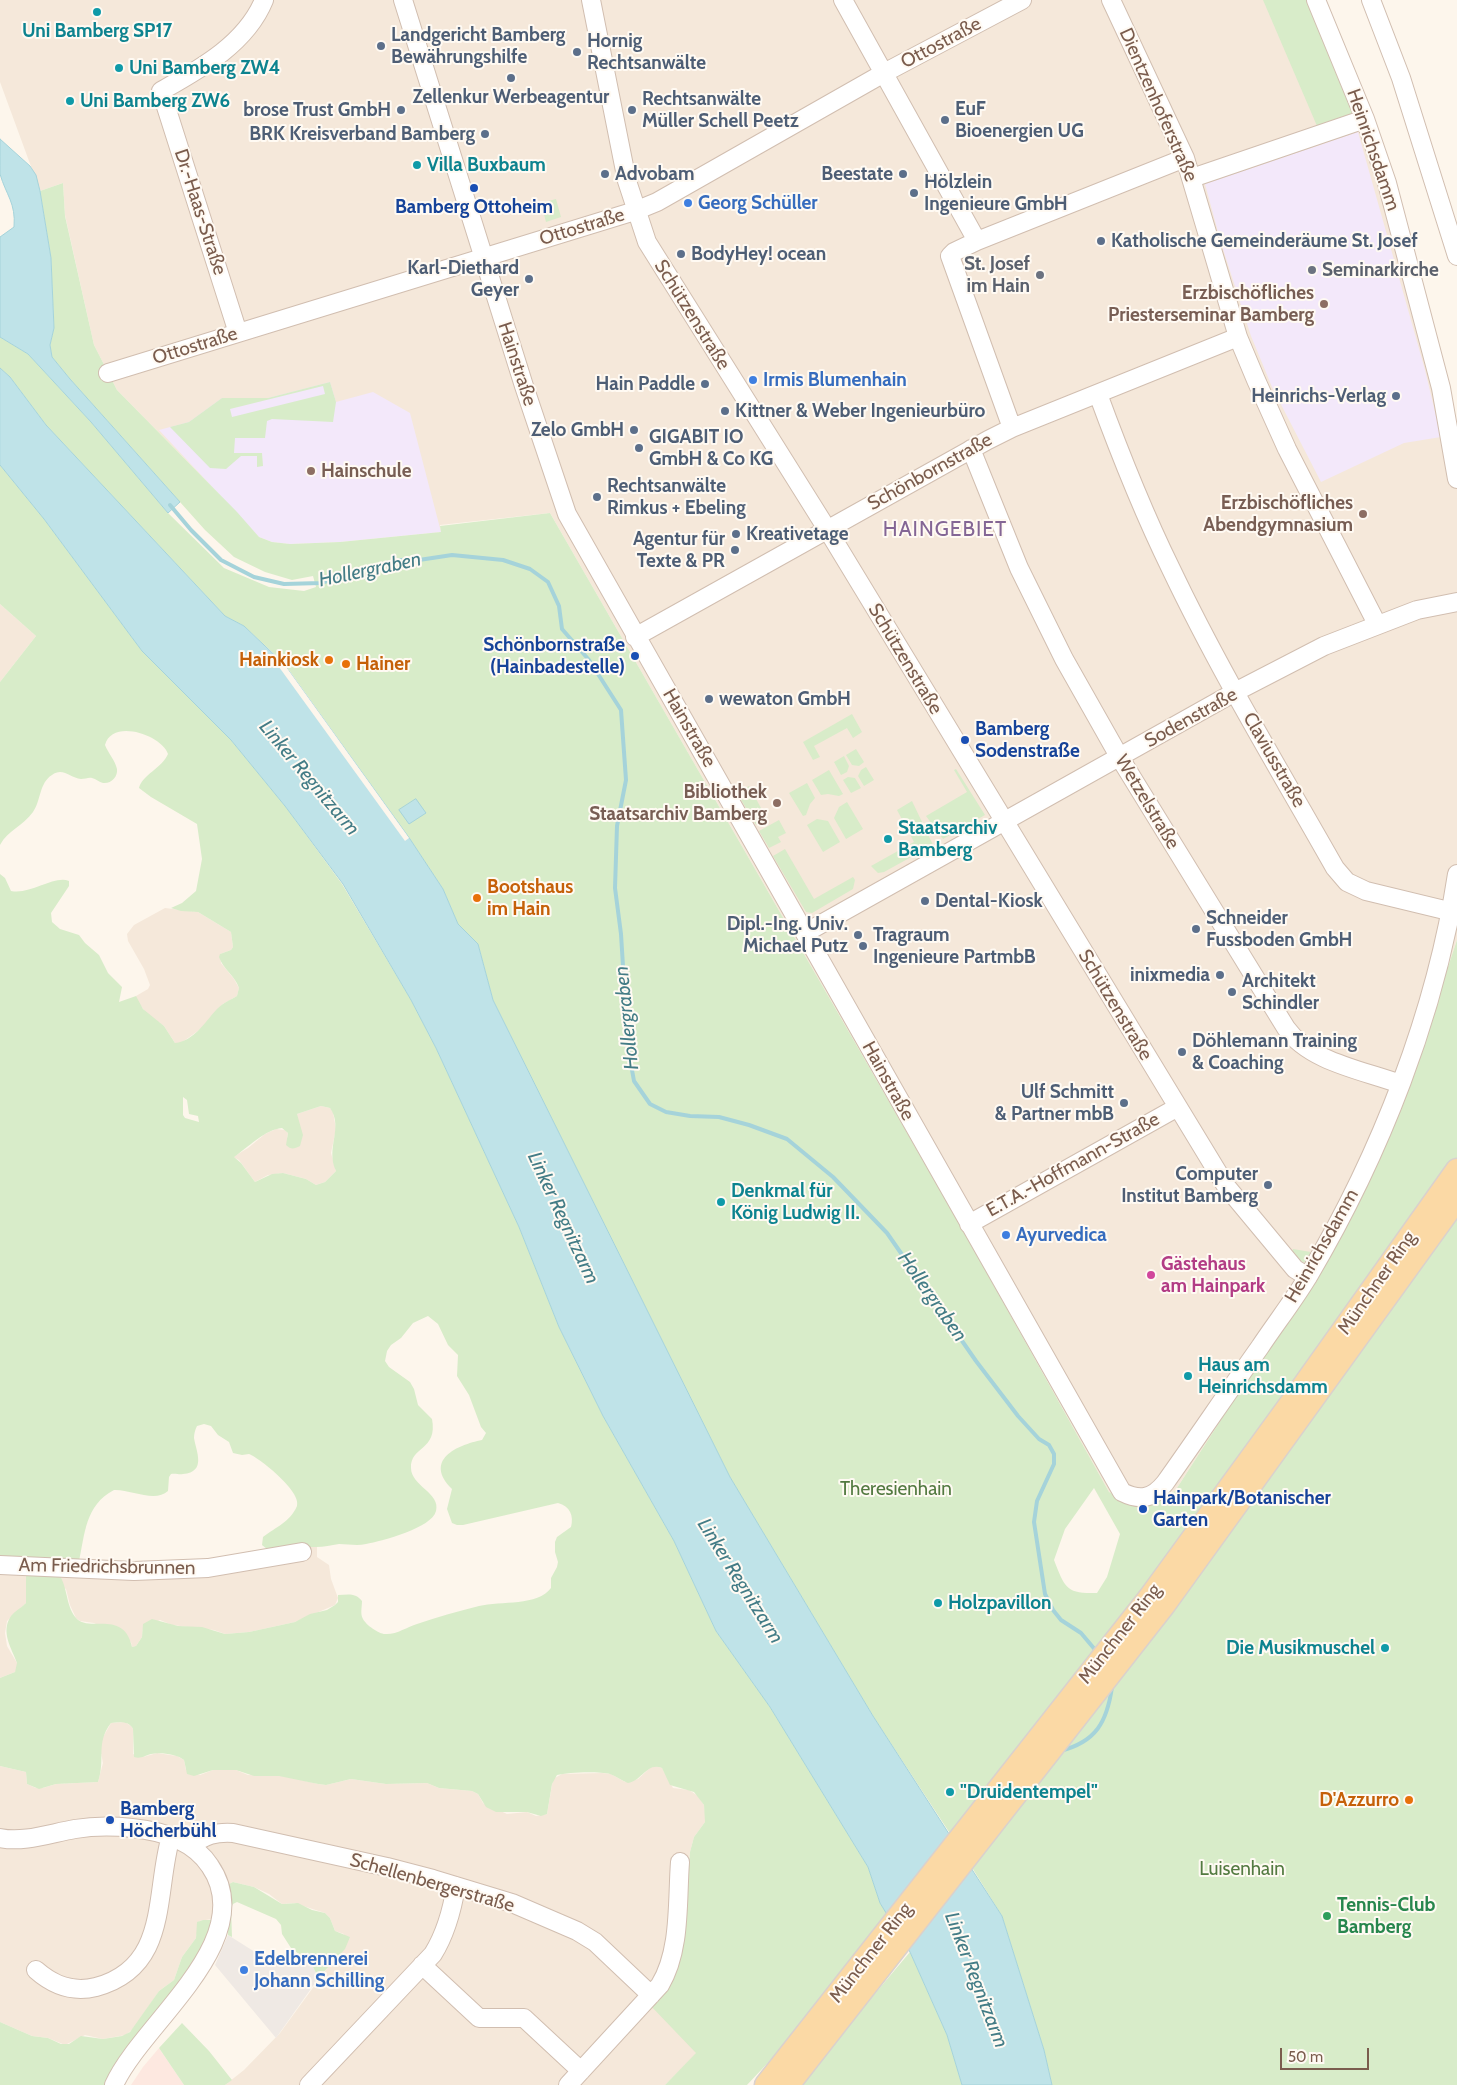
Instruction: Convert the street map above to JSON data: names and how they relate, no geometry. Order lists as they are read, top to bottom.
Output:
{
  "streets": {
    "main road": ["Münchner Ring"],
    "street": [
      "Ottostraße",
      "Dientzenhoferstraße",
      "Heinrichsdamm",
      "Dr.-Haas-Straße",
      "Schützenstraße",
      "Hainstraße",
      "Schönbornstraße",
      "Sodenstraße",
      "Claviusstraße",
      "Wetzelstraße",
      "E.T.A.-Hoffmann-Straße",
      "Am Friedrichsbrunnen",
      "Schellenbergerstraße"
    ]
  },
  "crossings": [
    ["Ottostraße", "Dr.-Haas-Straße"],
    ["Ottostraße", "Schützenstraße"],
    ["Ottostraße", "Hainstraße"],
    ["Dientzenhoferstraße", "Schönbornstraße"],
    ["Dientzenhoferstraße", "Sodenstraße"],
    ["Heinrichsdamm", "Schützenstraße"],
    ["Heinrichsdamm", "Hainstraße"],
    ["Heinrichsdamm", "Claviusstraße"],
    ["Heinrichsdamm", "Wetzelstraße"],
    ["Schützenstraße", "Schönbornstraße"],
    ["Schützenstraße", "Sodenstraße"],
    ["Schützenstraße", "E.T.A.-Hoffmann-Straße"],
    ["Hainstraße", "Schönbornstraße"],
    ["Hainstraße", "Sodenstraße"],
    ["Hainstraße", "E.T.A.-Hoffmann-Straße"],
    ["Schönbornstraße", "Claviusstraße"],
    ["Schönbornstraße", "Wetzelstraße"],
    ["Sodenstraße", "Claviusstraße"],
    ["Sodenstraße", "Wetzelstraße"]
  ],
  "districts": ["HAINGEBIET"],
  "water": ["Hollergraben", "Linker Regnitzarm"],
  "parks": ["Theresienhain", "Luisenhain"],
  "places": [
    "Uni Bamberg SP17",
    "Landgericht Bamberg Bewährungshilfe",
    "Hornig Rechtsanwälte",
    "Uni Bamberg ZW4",
    "Zellenkur Werbeagentur",
    "Uni Bamberg ZW6",
    "brose Trust GmbH",
    "Rechtsanwälte Müller Schell Peetz",
    "EuF Bioenergien UG",
    "BRK Kreisverband Bamberg",
    "Villa Buxbaum",
    "Advobam",
    "Beestate",
    "Bamberg Ottoheim",
    "Hölzlein Ingenieure GmbH",
    "Georg Schüller",
    "Katholische Gemeinderäume St. Josef",
    "BodyHey! ocean",
    "Seminarkirche",
    "St. Josef im Hain",
    "Karl-Diethard Geyer",
    "Erzbischöfliches Priesterseminar Bamberg",
    "Irmis Blumenhain",
    "Hain Paddle",
    "Heinrichs-Verlag",
    "Kittner & Weber Ingenieurbüro",
    "Zelo GmbH",
    "GIGABIT IO GmbH & Co KG",
    "Hainschule",
    "Rechtsanwälte Rimkus + Ebeling",
    "Erzbischöfliches Abendgymnasium",
    "Kreativetage",
    "Agentur für Texte & PR",
    "Schönbornstraße (Hainbadestelle)",
    "Hainkiosk",
    "Hainer",
    "wewaton GmbH",
    "Bamberg Sodenstraße",
    "Bibliothek Staatsarchiv Bamberg",
    "Staatsarchiv Bamberg",
    "Bootshaus im Hain",
    "Dental-Kiosk",
    "Schneider Fussboden GmbH",
    "Dipl.-Ing. Univ. Michael Putz",
    "Tragraum Ingenieure PartmbB",
    "inixmedia",
    "Architekt Schindler",
    "Döhlemann Training & Coaching",
    "Ulf Schmitt & Partner mbB",
    "Computer Institut Bamberg",
    "Denkmal für König Ludwig II.",
    "Ayurvedica",
    "Gästehaus am Hainpark",
    "Haus am Heinrichsdamm",
    "Hainpark/Botanischer Garten",
    "Holzpavillon",
    "Die Musikmuschel",
    "\"Druidentempel\"",
    "D'Azzurro",
    "Bamberg Höcherbühl",
    "Tennis-Club Bamberg",
    "Edelbrennerei Johann Schilling"
  ],
  "scale_bar": "50 m"
}
